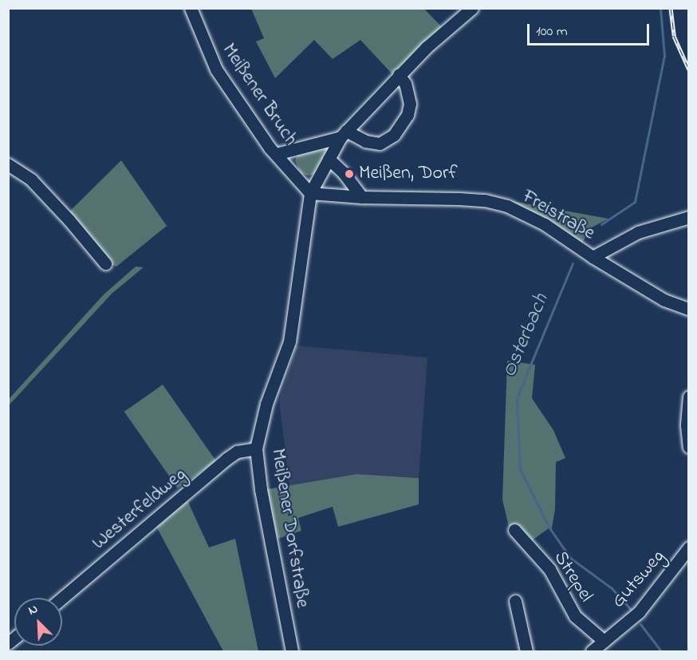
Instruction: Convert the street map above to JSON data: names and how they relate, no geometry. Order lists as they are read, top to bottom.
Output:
{
  "streets": {
    "street": [
      "Meißener Bruch",
      "Freistraße",
      "Westerfeldweg",
      "Meißener Dorfstraße",
      "Strepel",
      "Gutsweg"
    ]
  },
  "crossings": [
    ["Meißener Bruch", "Freistraße"],
    ["Meißener Bruch", "Meißener Dorfstraße"],
    ["Freistraße", "Meißener Dorfstraße"],
    ["Westerfeldweg", "Meißener Dorfstraße"],
    ["Strepel", "Gutsweg"]
  ],
  "water": ["Osterbach"],
  "places": ["Meißen, Dorf"],
  "scale_bar": "100 m",
  "north": "top left"
}
